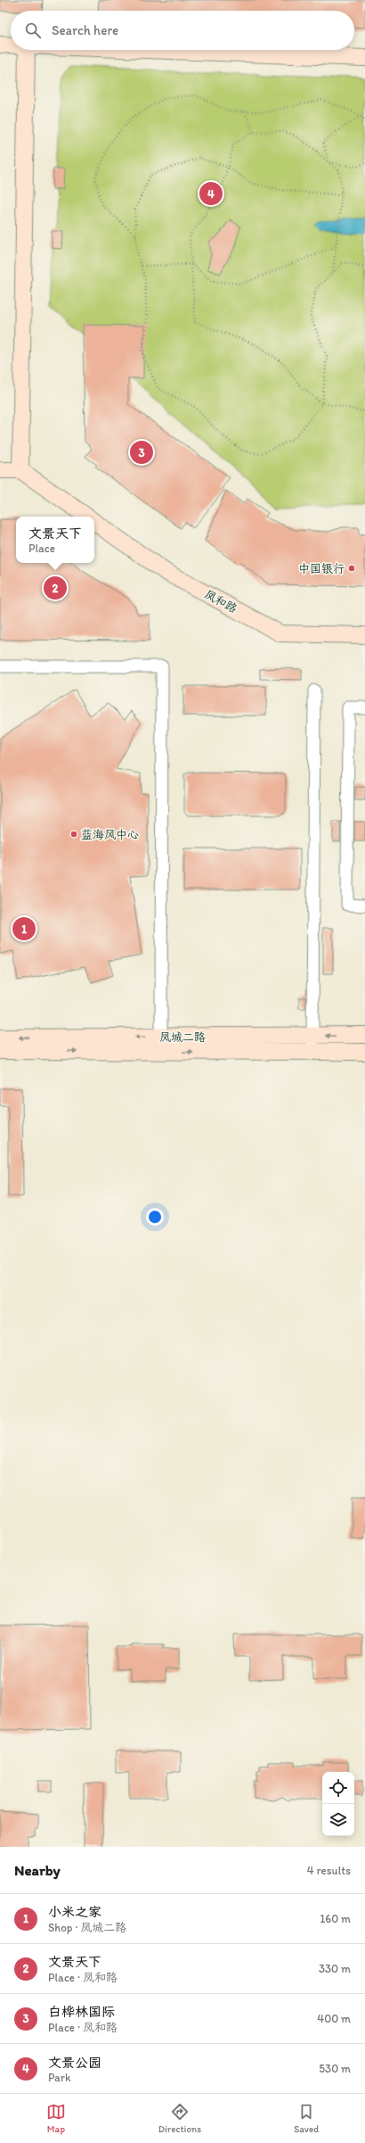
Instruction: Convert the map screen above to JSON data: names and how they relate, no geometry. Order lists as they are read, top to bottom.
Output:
{
  "streets": {
    "street": ["凤和路", "凤城二路"]
  },
  "places": ["中国银行", "蓝海风中心"],
  "page": {
    "search": "Search here",
    "pins": [
      "4",
      "3",
      "2",
      "1"
    ],
    "popup": ["文景天下", "Place"],
    "heading": ["Nearby", "4 results"],
    "list": [
      {
        "mark": "1",
        "name": "小米之家",
        "note": "Shop · 凤城二路",
        "value": "160 m"
      },
      {
        "mark": "2",
        "name": "文景天下",
        "note": "Place · 凤和路",
        "value": "330 m"
      },
      {
        "mark": "3",
        "name": "白桦林国际",
        "note": "Place · 凤和路",
        "value": "400 m"
      },
      {
        "mark": "4",
        "name": "文景公园",
        "note": "Park",
        "value": "530 m"
      }
    ],
    "nav": ["Map", "Directions", "Saved"]
  }
}
